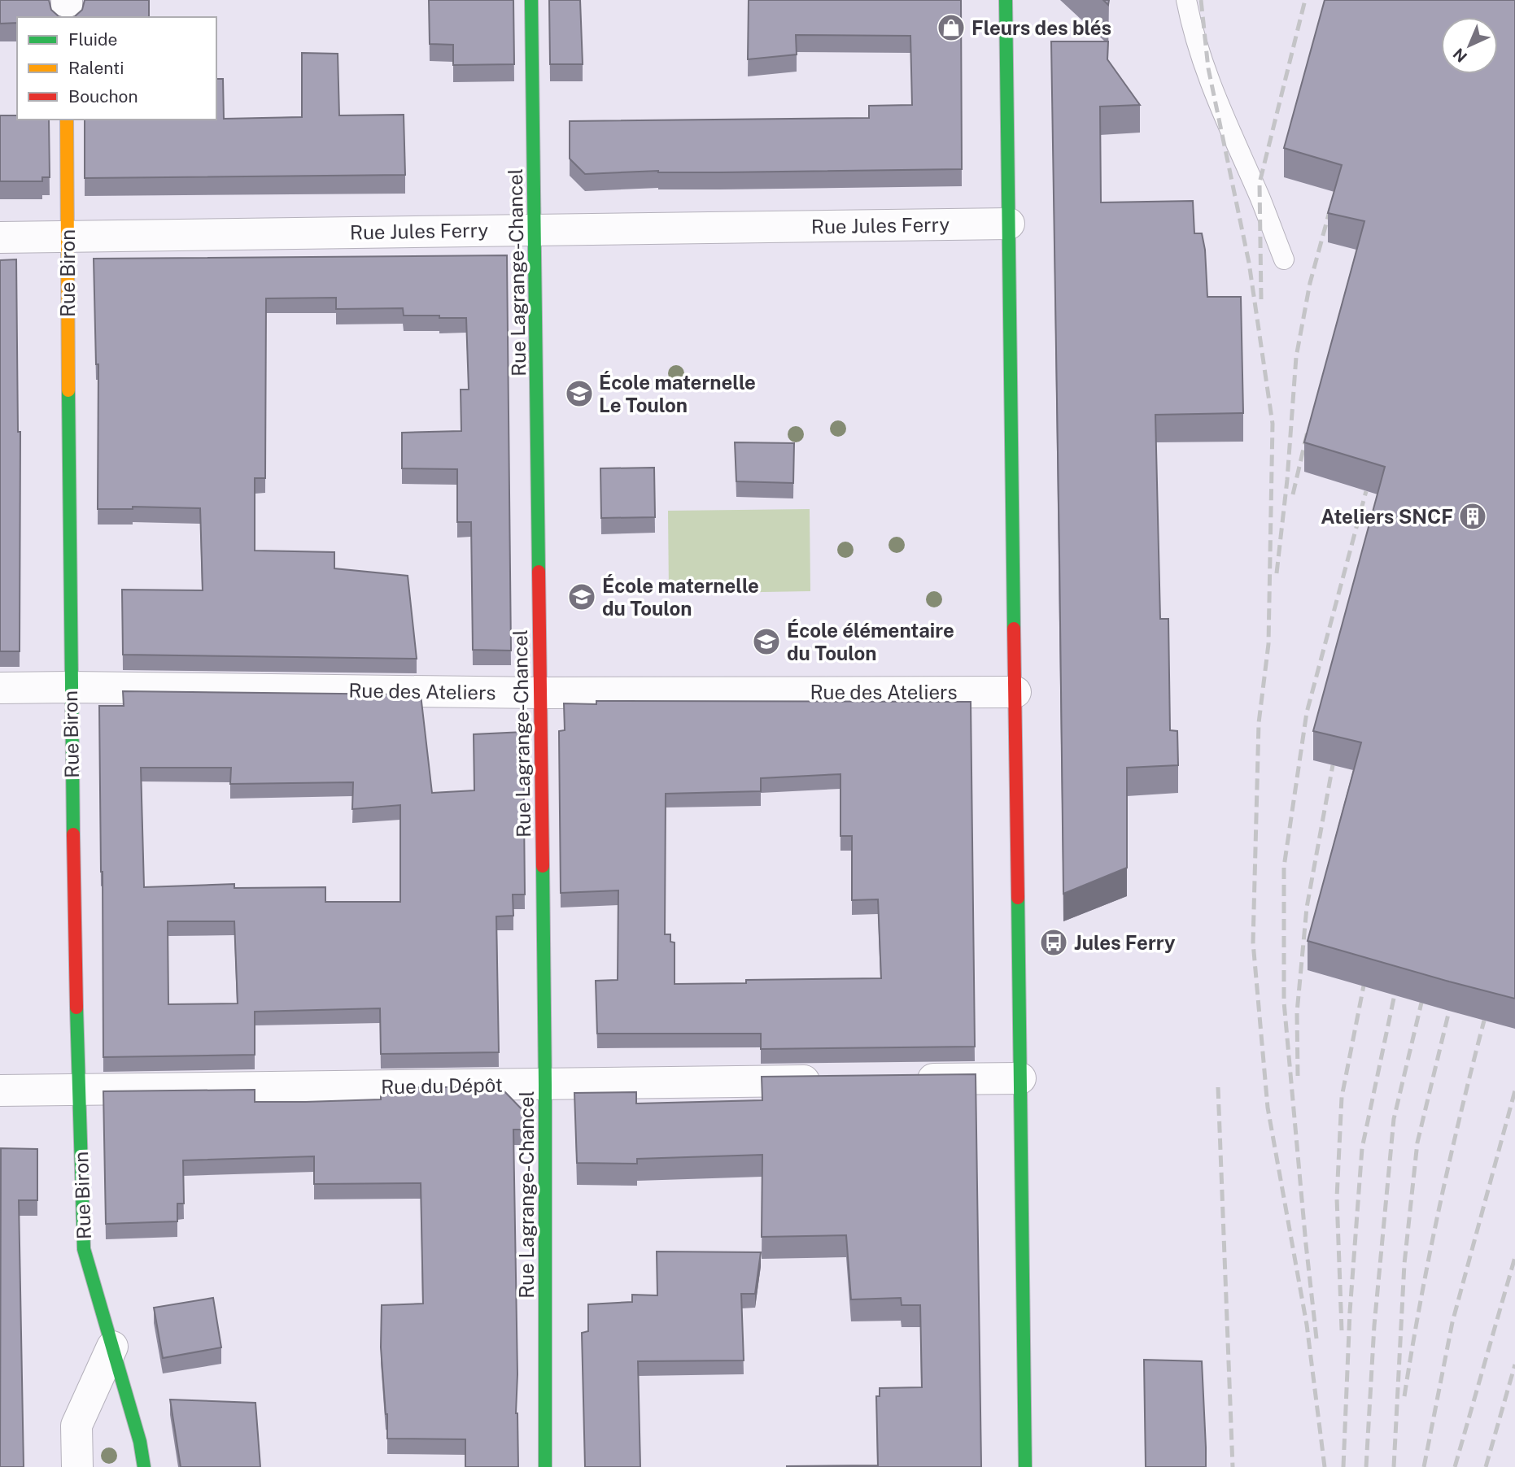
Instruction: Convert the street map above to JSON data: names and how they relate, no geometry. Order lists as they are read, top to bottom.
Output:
{
  "streets": {
    "street": [
      "Rue Jules Ferry",
      "Rue Lagrange-Chancel",
      "Rue Biron",
      "Rue des Ateliers",
      "Rue du Dépôt"
    ]
  },
  "crossings": [
    ["Rue Jules Ferry", "Rue Lagrange-Chancel"],
    ["Rue Jules Ferry", "Rue Biron"],
    ["Rue Lagrange-Chancel", "Rue des Ateliers"],
    ["Rue Lagrange-Chancel", "Rue du Dépôt"],
    ["Rue Biron", "Rue des Ateliers"],
    ["Rue Biron", "Rue du Dépôt"]
  ],
  "places": {
    "shop": ["Fleurs des blés"],
    "school or university": ["École maternelle Le Toulon", "École maternelle du Toulon", "École élémentaire du Toulon"],
    "building": ["Ateliers SNCF"],
    "bus stop": ["Jules Ferry"]
  },
  "legend": ["Fluide", "Ralenti", "Bouchon"],
  "north": "bottom left"
}
